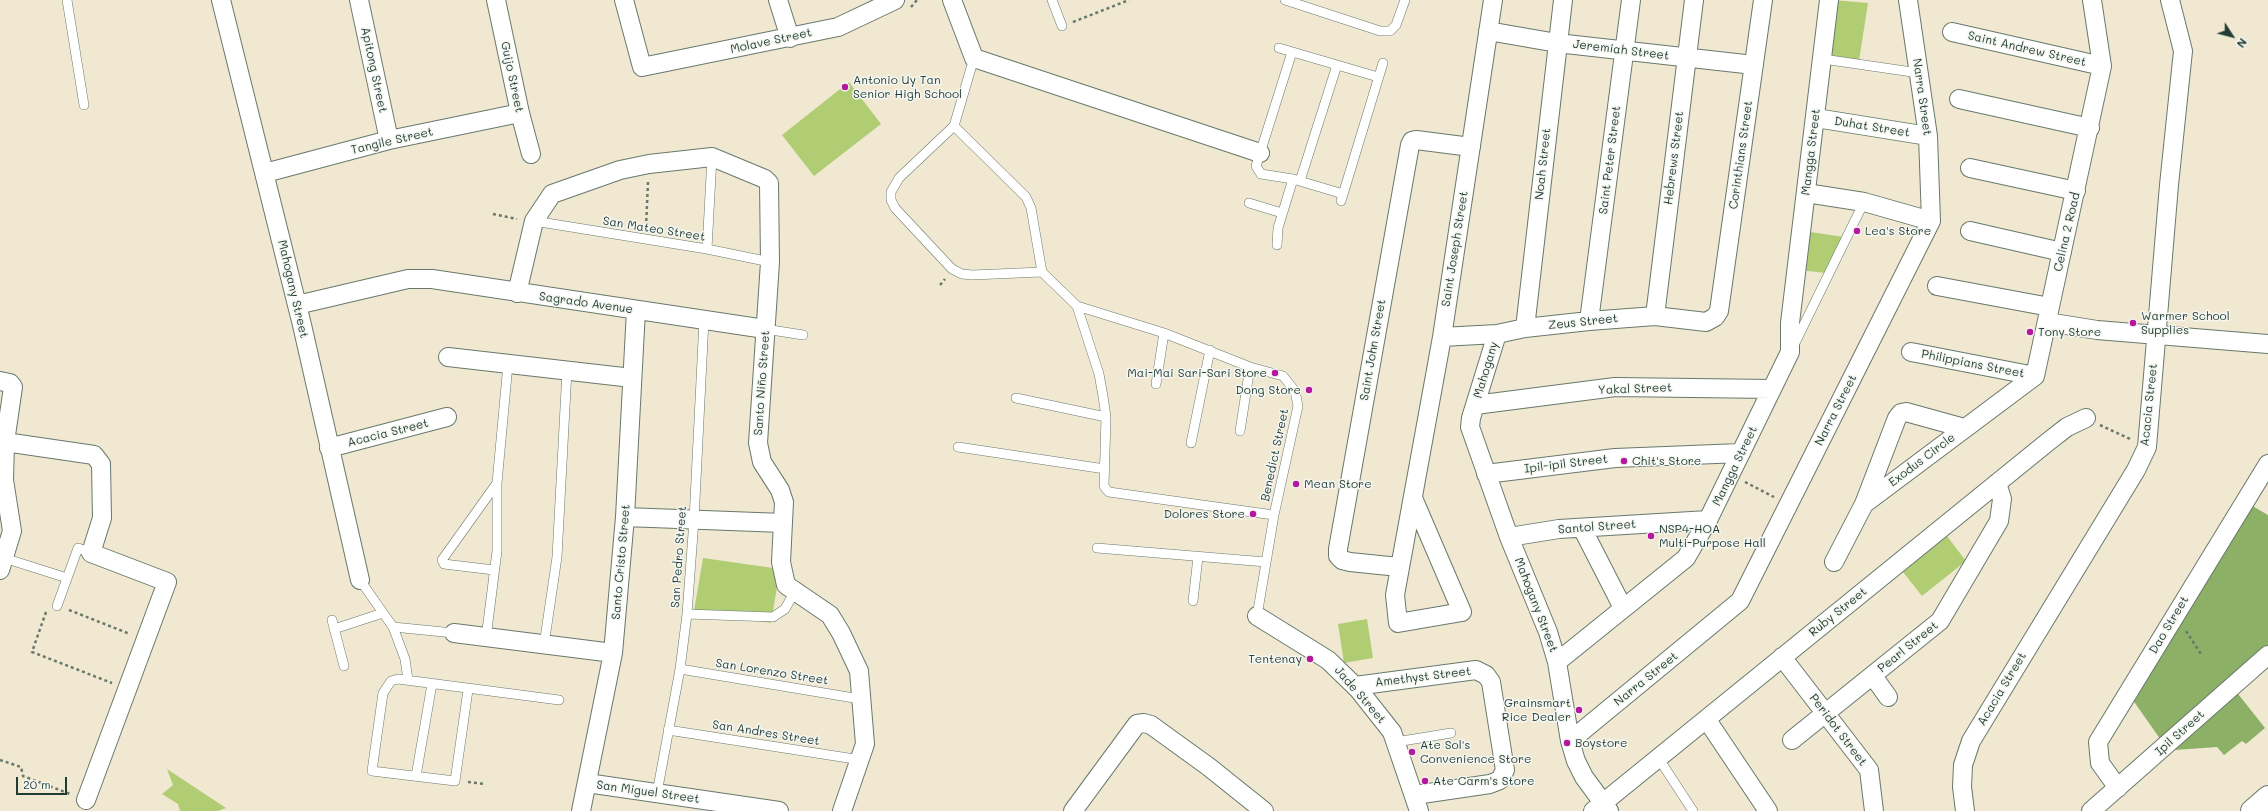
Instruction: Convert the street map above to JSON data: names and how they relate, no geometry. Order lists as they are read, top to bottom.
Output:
{
  "streets": {
    "street": [
      "Molave Street",
      "Saint Andrew Street",
      "Jeremiah Street",
      "Apitong Street",
      "Guijo Street",
      "Narra Street",
      "Duhat Street",
      "Tangile Street",
      "Mangga Street",
      "Corinthians Street",
      "Hebrews Street",
      "Saint Peter Street",
      "Noah Street",
      "Celina 2 Road",
      "Saint Joseph Street",
      "Mahogany Street",
      "Sagrado Avenue",
      "Zeus Street",
      "Saint John Street",
      "Philippians Street",
      "Mahogany",
      "Santo Niño Street",
      "Yakal Street",
      "Acacia Street",
      "Exodus Circle",
      "Ipil-ipil Street",
      "Santol Street",
      "Santo Cristo Street",
      "Ruby Street",
      "Dao Street",
      "Pearl Street",
      "Amethyst Street",
      "Jade Street",
      "Peridot Street",
      "Ipil Street",
      "San Miguel Street"
    ],
    "lane": [
      "San Mateo Street",
      "Benedict Street",
      "San Pedro Street",
      "San Lorenzo Street",
      "San Andres Street"
    ]
  },
  "crossings": [
    ["Saint Andrew Street", "Celina 2 Road"],
    ["Jeremiah Street", "Corinthians Street"],
    ["Jeremiah Street", "Hebrews Street"],
    ["Jeremiah Street", "Saint Peter Street"],
    ["Jeremiah Street", "Noah Street"],
    ["Jeremiah Street", "Saint Joseph Street"],
    ["Apitong Street", "Tangile Street"],
    ["Guijo Street", "Tangile Street"],
    ["Narra Street", "Duhat Street"],
    ["Narra Street", "Mahogany Street"],
    ["Duhat Street", "Mangga Street"],
    ["Tangile Street", "Mahogany Street"],
    ["Mangga Street", "Mahogany Street"],
    ["Mangga Street", "Yakal Street"],
    ["Mangga Street", "Ipil-ipil Street"],
    ["Mangga Street", "Santol Street"],
    ["Corinthians Street", "Zeus Street"],
    ["Hebrews Street", "Zeus Street"],
    ["Saint Peter Street", "Zeus Street"],
    ["Noah Street", "Zeus Street"],
    ["San Mateo Street", "Santo Niño Street"],
    ["Celina 2 Road", "Philippians Street"],
    ["Saint Joseph Street", "Zeus Street"],
    ["Saint Joseph Street", "Saint John Street"],
    ["Mahogany Street", "Sagrado Avenue"],
    ["Mahogany Street", "Mahogany"],
    ["Mahogany Street", "Yakal Street"],
    ["Mahogany Street", "Acacia Street"],
    ["Mahogany Street", "Ipil-ipil Street"],
    ["Mahogany Street", "Santol Street"],
    ["Mahogany Street", "Ruby Street"],
    ["Sagrado Avenue", "Santo Niño Street"],
    ["Sagrado Avenue", "San Pedro Street"],
    ["Sagrado Avenue", "Santo Cristo Street"],
    ["Zeus Street", "Mahogany"],
    ["Mahogany", "Yakal Street"],
    ["Santo Niño Street", "San Lorenzo Street"],
    ["Santo Niño Street", "San Andres Street"],
    ["Benedict Street", "Jade Street"],
    ["San Pedro Street", "San Lorenzo Street"],
    ["San Pedro Street", "San Andres Street"],
    ["San Pedro Street", "San Miguel Street"],
    ["Santo Cristo Street", "San Miguel Street"],
    ["Ruby Street", "Pearl Street"],
    ["Ruby Street", "Peridot Street"],
    ["Dao Street", "Ipil Street"],
    ["Pearl Street", "Peridot Street"],
    ["Amethyst Street", "Jade Street"]
  ],
  "places": [
    "Antonio Uy Tan Senior High School",
    "Lea's Store",
    "Warmer School Supplies",
    "Tony Store",
    "Mai-Mai Sari-Sari Store",
    "Dong Store",
    "Chit's Store",
    "Mean Store",
    "Dolores Store",
    "NSP4-HOA Multi-Purpose Hall",
    "Tentenay",
    "Grainsmart Rice Dealer",
    "Boystore",
    "Ate Sol's Convenience Store",
    "Ate Carm's Store"
  ],
  "scale_bar": "20 m",
  "north": "bottom right"
}
